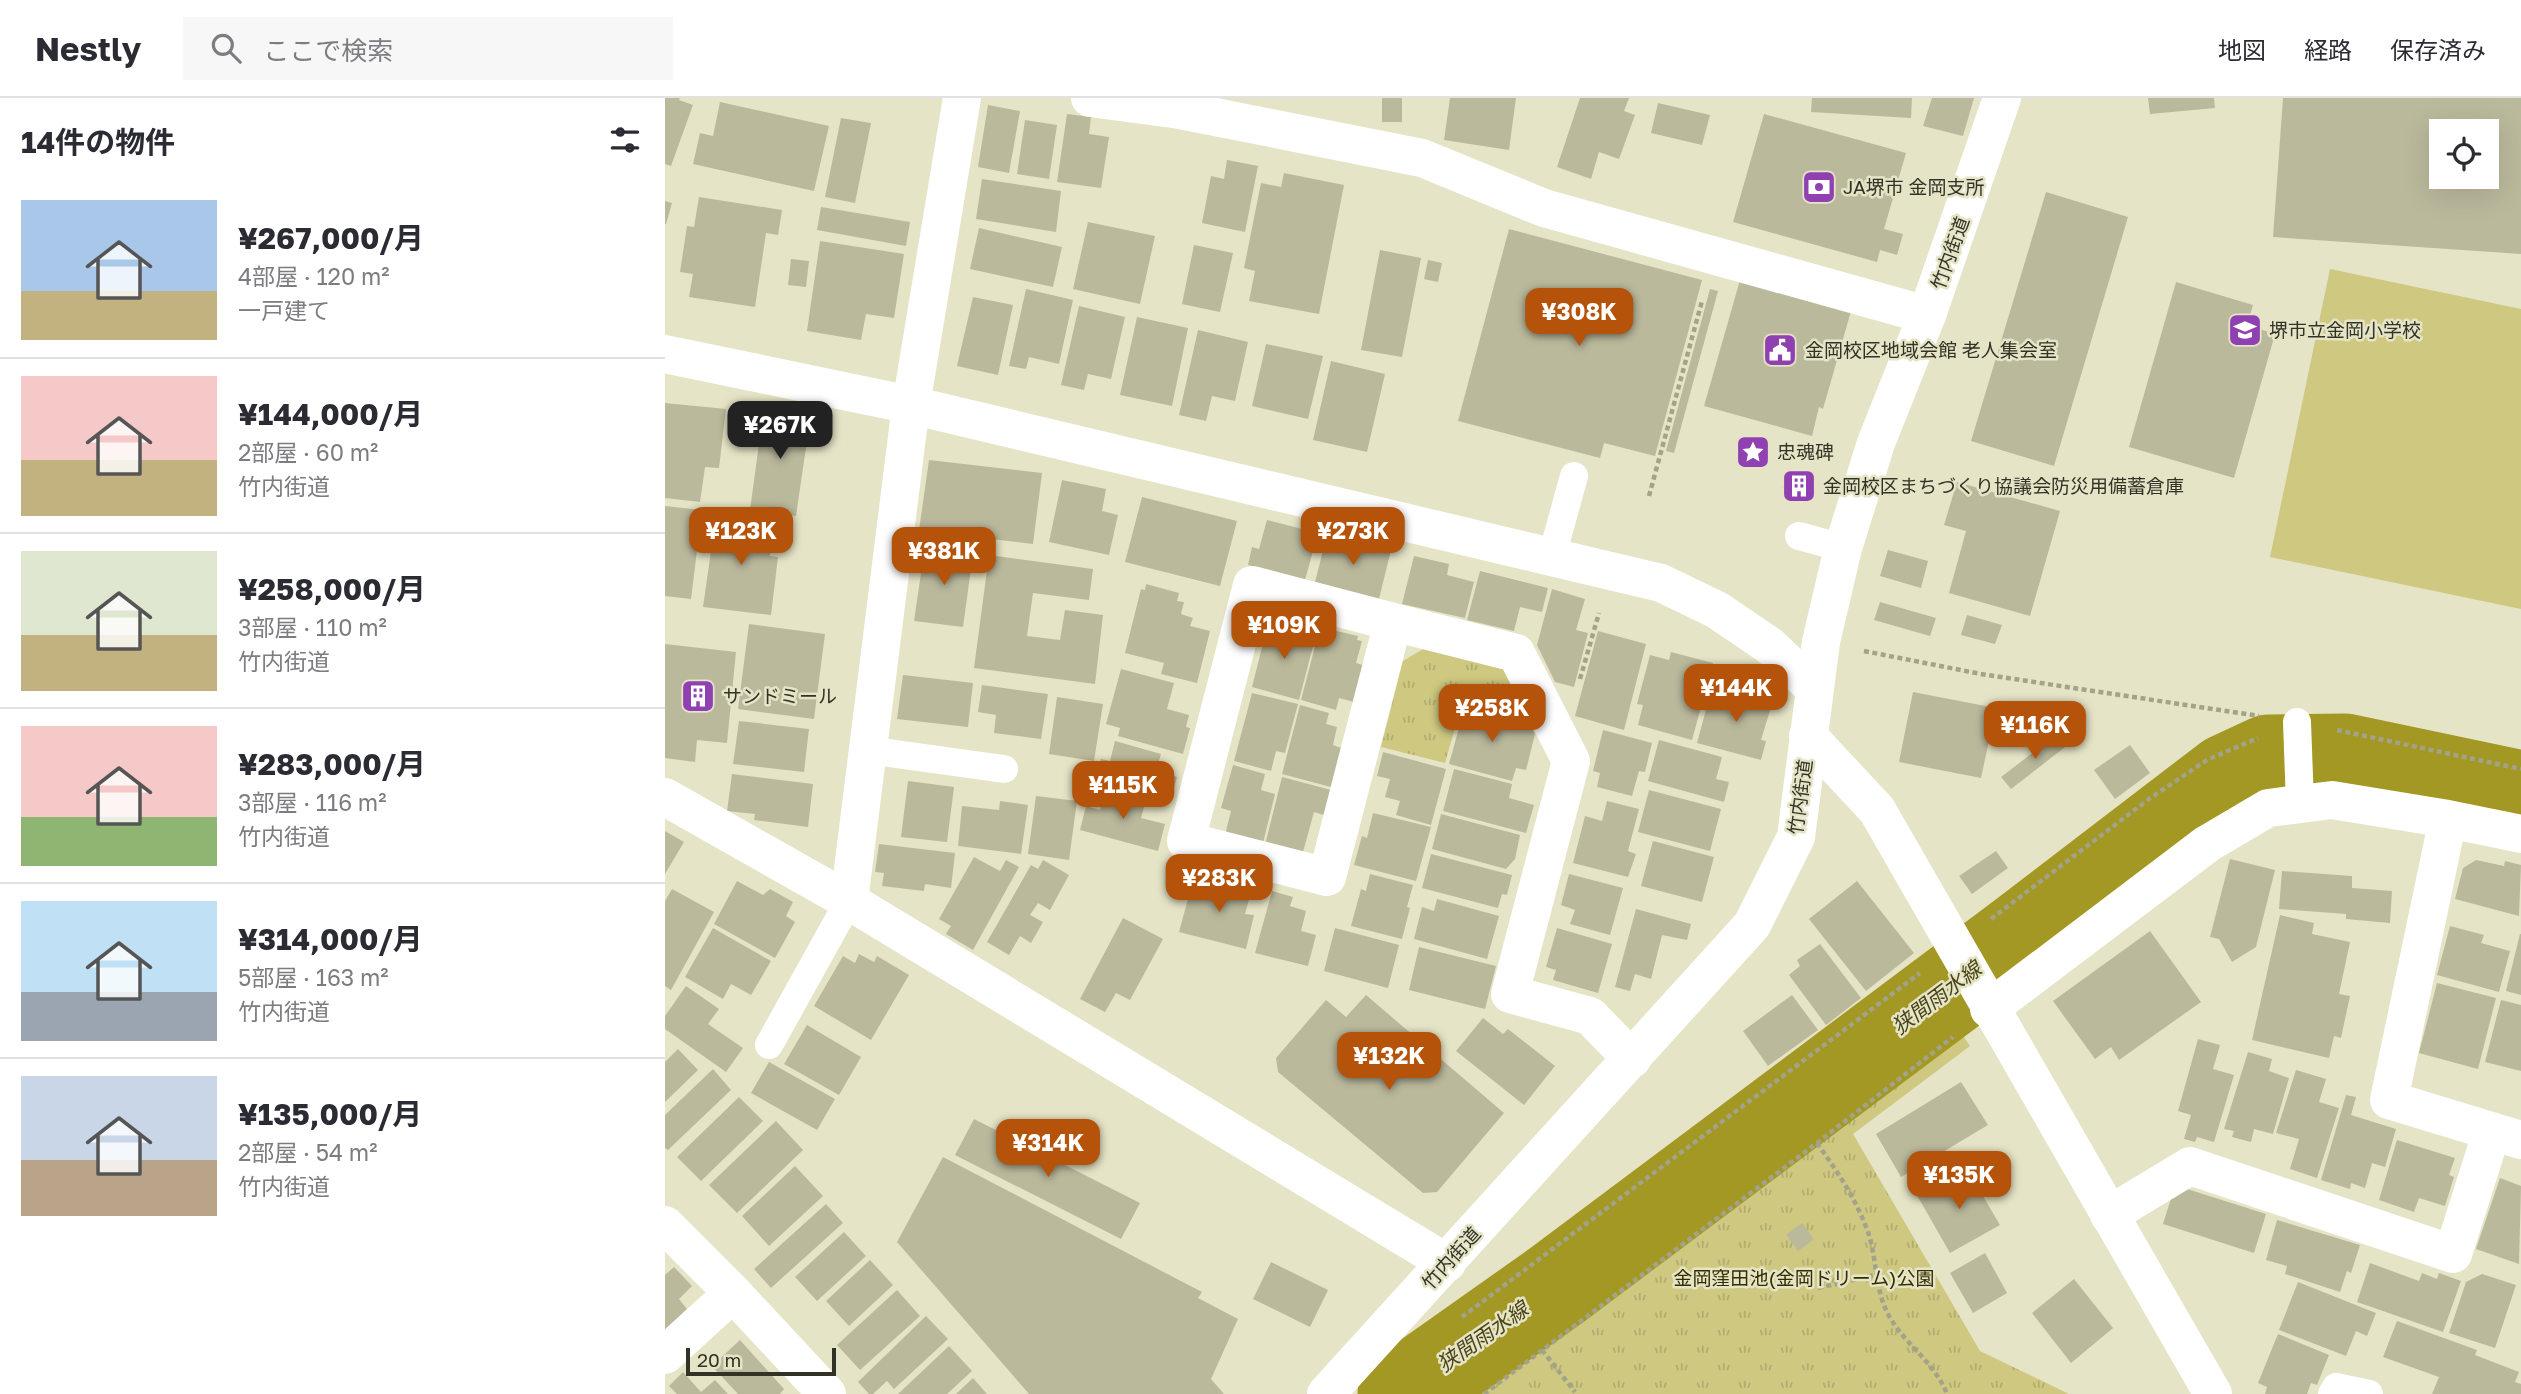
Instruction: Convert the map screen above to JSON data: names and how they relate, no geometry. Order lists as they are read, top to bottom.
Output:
{
  "streets": {
    "street": ["竹内街道"]
  },
  "water": ["狭間雨水線"],
  "parks": ["金岡窪田池(金岡ドリーム)公園"],
  "places": {
    "bank": ["JA堺市 金岡支所"],
    "school or university": ["堺市立金岡小学校"],
    "public building": ["金岡校区地域会館 老人集会室"],
    "place": ["忠魂碑"],
    "building": ["金岡校区まちづくり協議会防災用備蓄倉庫", "サンドミール"]
  },
  "scale_bar": "20 m",
  "page": {
    "header": "Nestly",
    "search": "ここで検索",
    "nav": ["地図", "経路", "保存済み"],
    "heading": "14件の物件",
    "list": [
      {
        "name": "¥267,000/月",
        "note": "4部屋 · 120 m² · 一戸建て"
      },
      {
        "name": "¥144,000/月",
        "note": "2部屋 · 60 m² · 竹内街道"
      },
      {
        "name": "¥258,000/月",
        "note": "3部屋 · 110 m² · 竹内街道"
      },
      {
        "name": "¥283,000/月",
        "note": "3部屋 · 116 m² · 竹内街道"
      },
      {
        "name": "¥314,000/月",
        "note": "5部屋 · 163 m² · 竹内街道"
      },
      {
        "name": "¥135,000/月",
        "note": "2部屋 · 54 m² · 竹内街道"
      }
    ],
    "price": [
      "¥308K",
      "¥267K",
      "¥123K",
      "¥273K",
      "¥381K",
      "¥109K",
      "¥144K",
      "¥258K",
      "¥116K",
      "¥115K",
      "¥283K",
      "¥132K",
      "¥314K",
      "¥135K"
    ],
    "scale": "20 m"
  }
}
